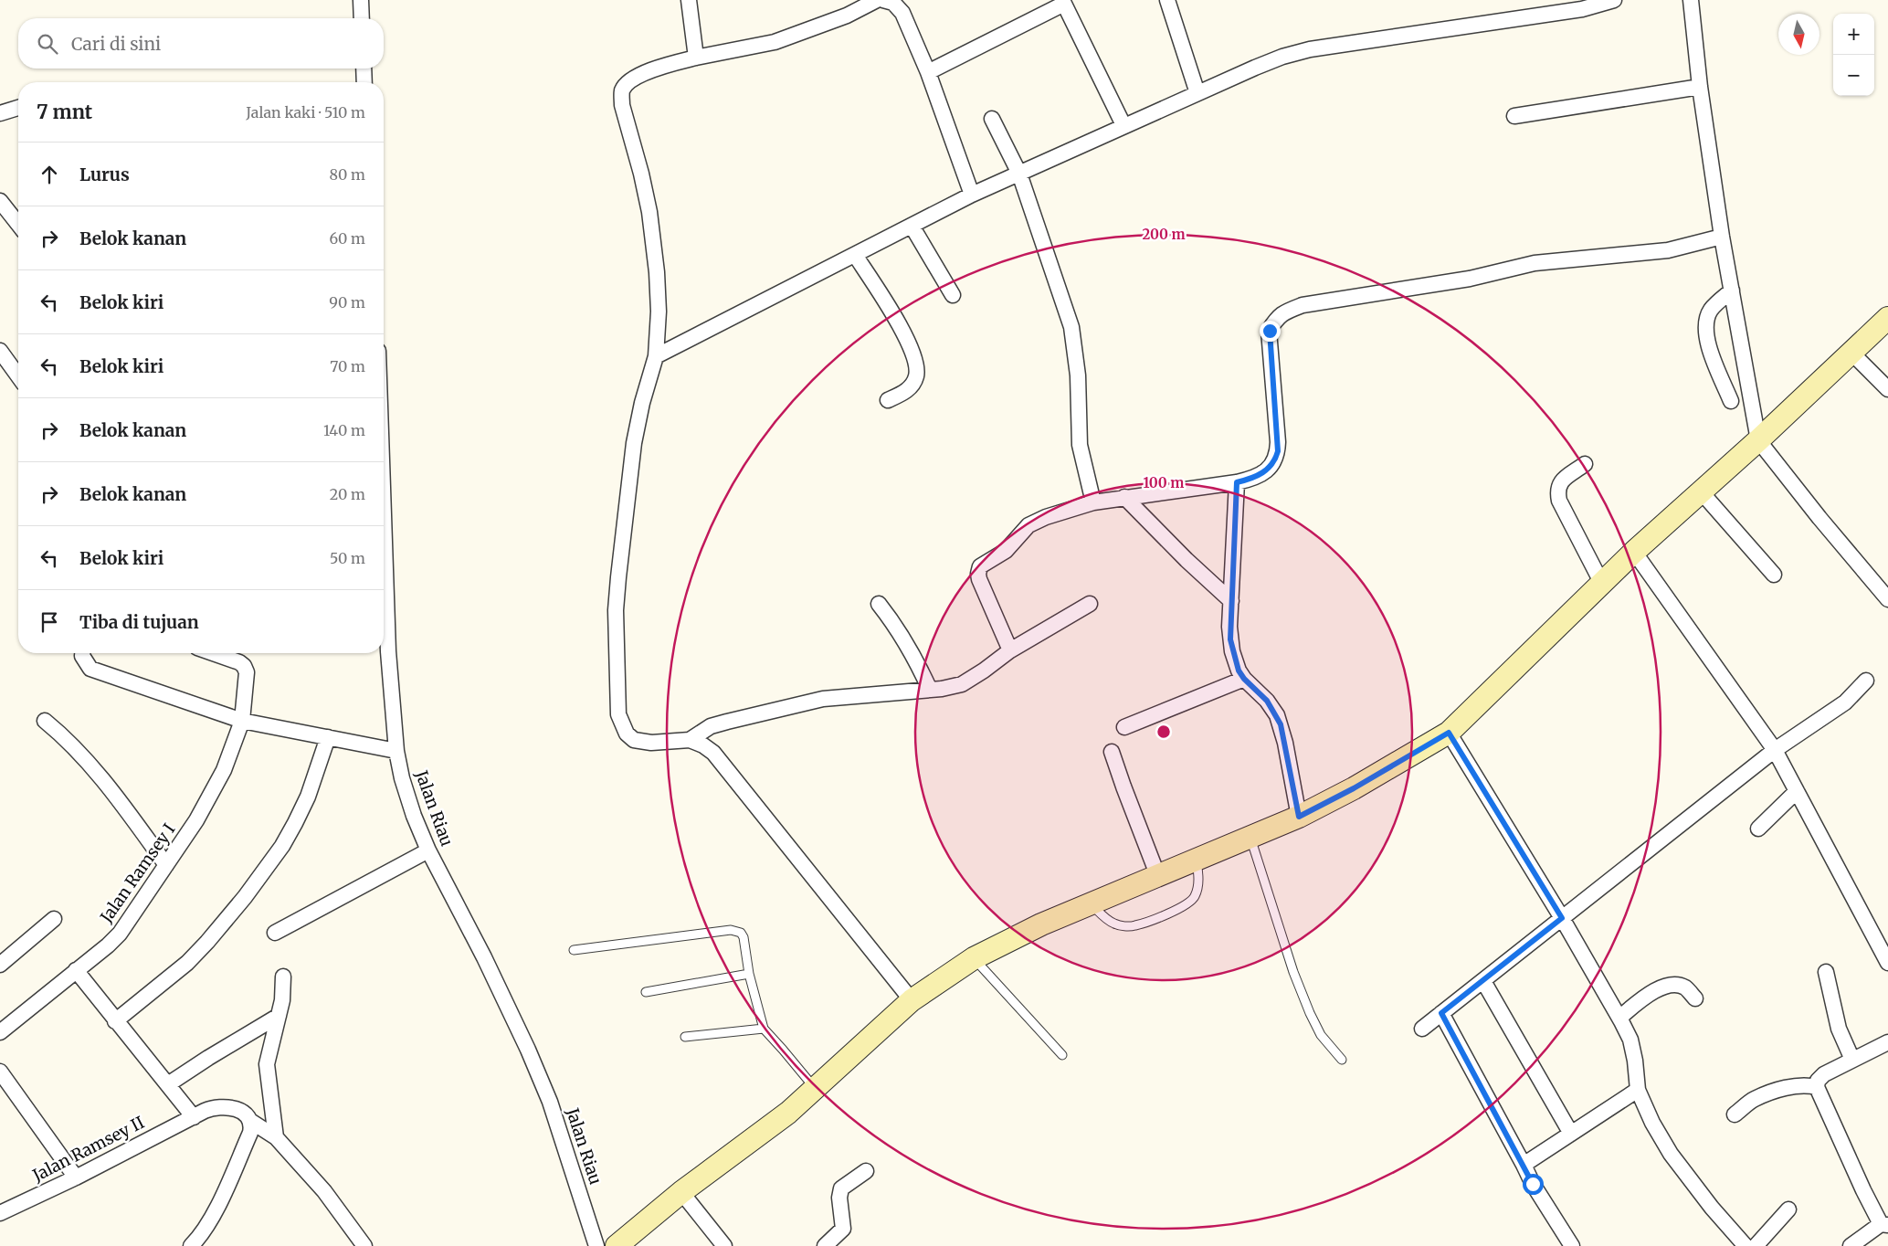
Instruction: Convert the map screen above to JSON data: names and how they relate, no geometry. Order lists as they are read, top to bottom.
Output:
{
  "streets": {
    "street": ["Jalan Riau", "Jalan Ramsey I", "Jalan Ramsey II"]
  },
  "north": "bottom",
  "page": {
    "map_buttons": ["+", "−"],
    "search": "Cari di sini",
    "heading": ["7 mnt", "Jalan kaki · 510 m"],
    "list": [
      ["Lurus", "80 m"],
      ["Belok kanan", "60 m"],
      ["Belok kiri", "90 m"],
      ["Belok kiri", "70 m"],
      ["Belok kanan", "140 m"],
      ["Belok kanan", "20 m"],
      ["Belok kiri", "50 m"],
      "Tiba di tujuan"
    ]
  },
  "rings": ["200 m", "100 m"]
}
